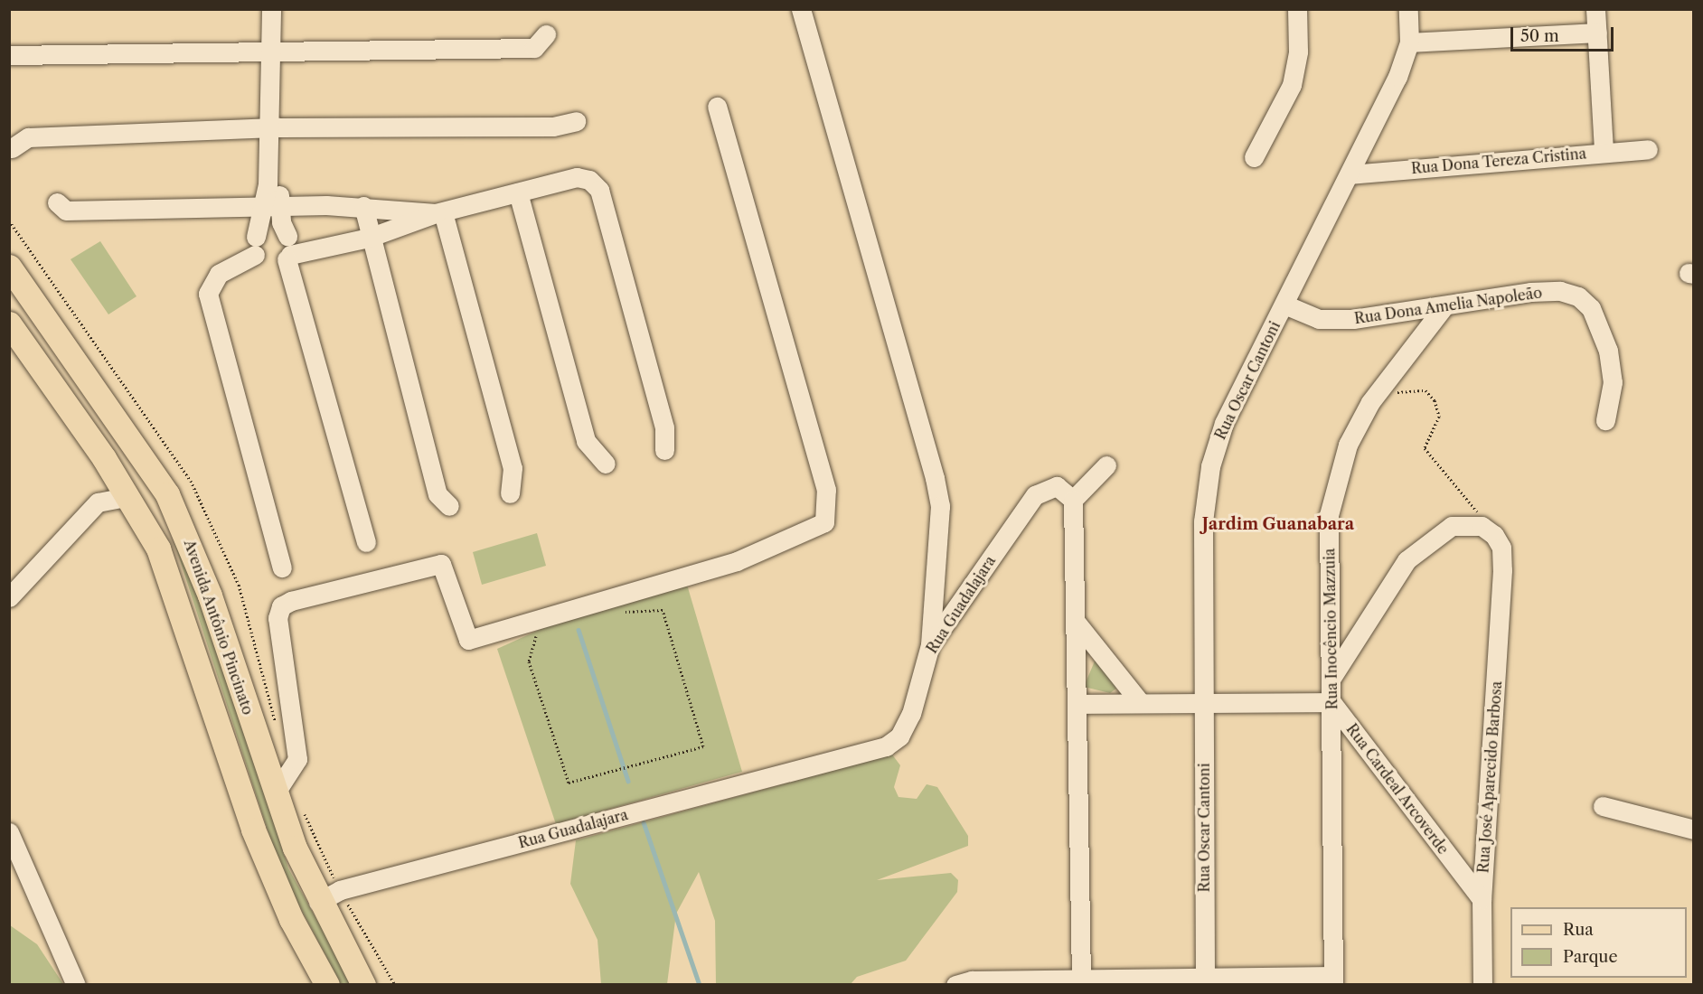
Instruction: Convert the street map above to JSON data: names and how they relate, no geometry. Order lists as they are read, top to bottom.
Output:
{
  "streets": {
    "main road": ["Avenida Antônio Pincinato"],
    "street": [
      "Rua Dona Tereza Cristina",
      "Rua Dona Amelia Napoleão",
      "Rua Oscar Cantoni",
      "Rua Guadalajara",
      "Rua Inocêncio Mazzuia",
      "Rua José Aparecido Barbosa",
      "Rua Cardeal Arcoverde"
    ]
  },
  "crossings": [
    ["Rua Dona Tereza Cristina", "Rua Oscar Cantoni"],
    ["Rua Dona Amelia Napoleão", "Rua Oscar Cantoni"],
    ["Rua Dona Amelia Napoleão", "Rua Inocêncio Mazzuia"],
    ["Rua Guadalajara", "Avenida Antônio Pincinato"],
    ["Rua Inocêncio Mazzuia", "Rua Cardeal Arcoverde"],
    ["Rua José Aparecido Barbosa", "Rua Cardeal Arcoverde"]
  ],
  "districts": ["Jardim Guanabara"],
  "legend": ["Rua", "Parque"],
  "scale_bar": "50 m"
}
